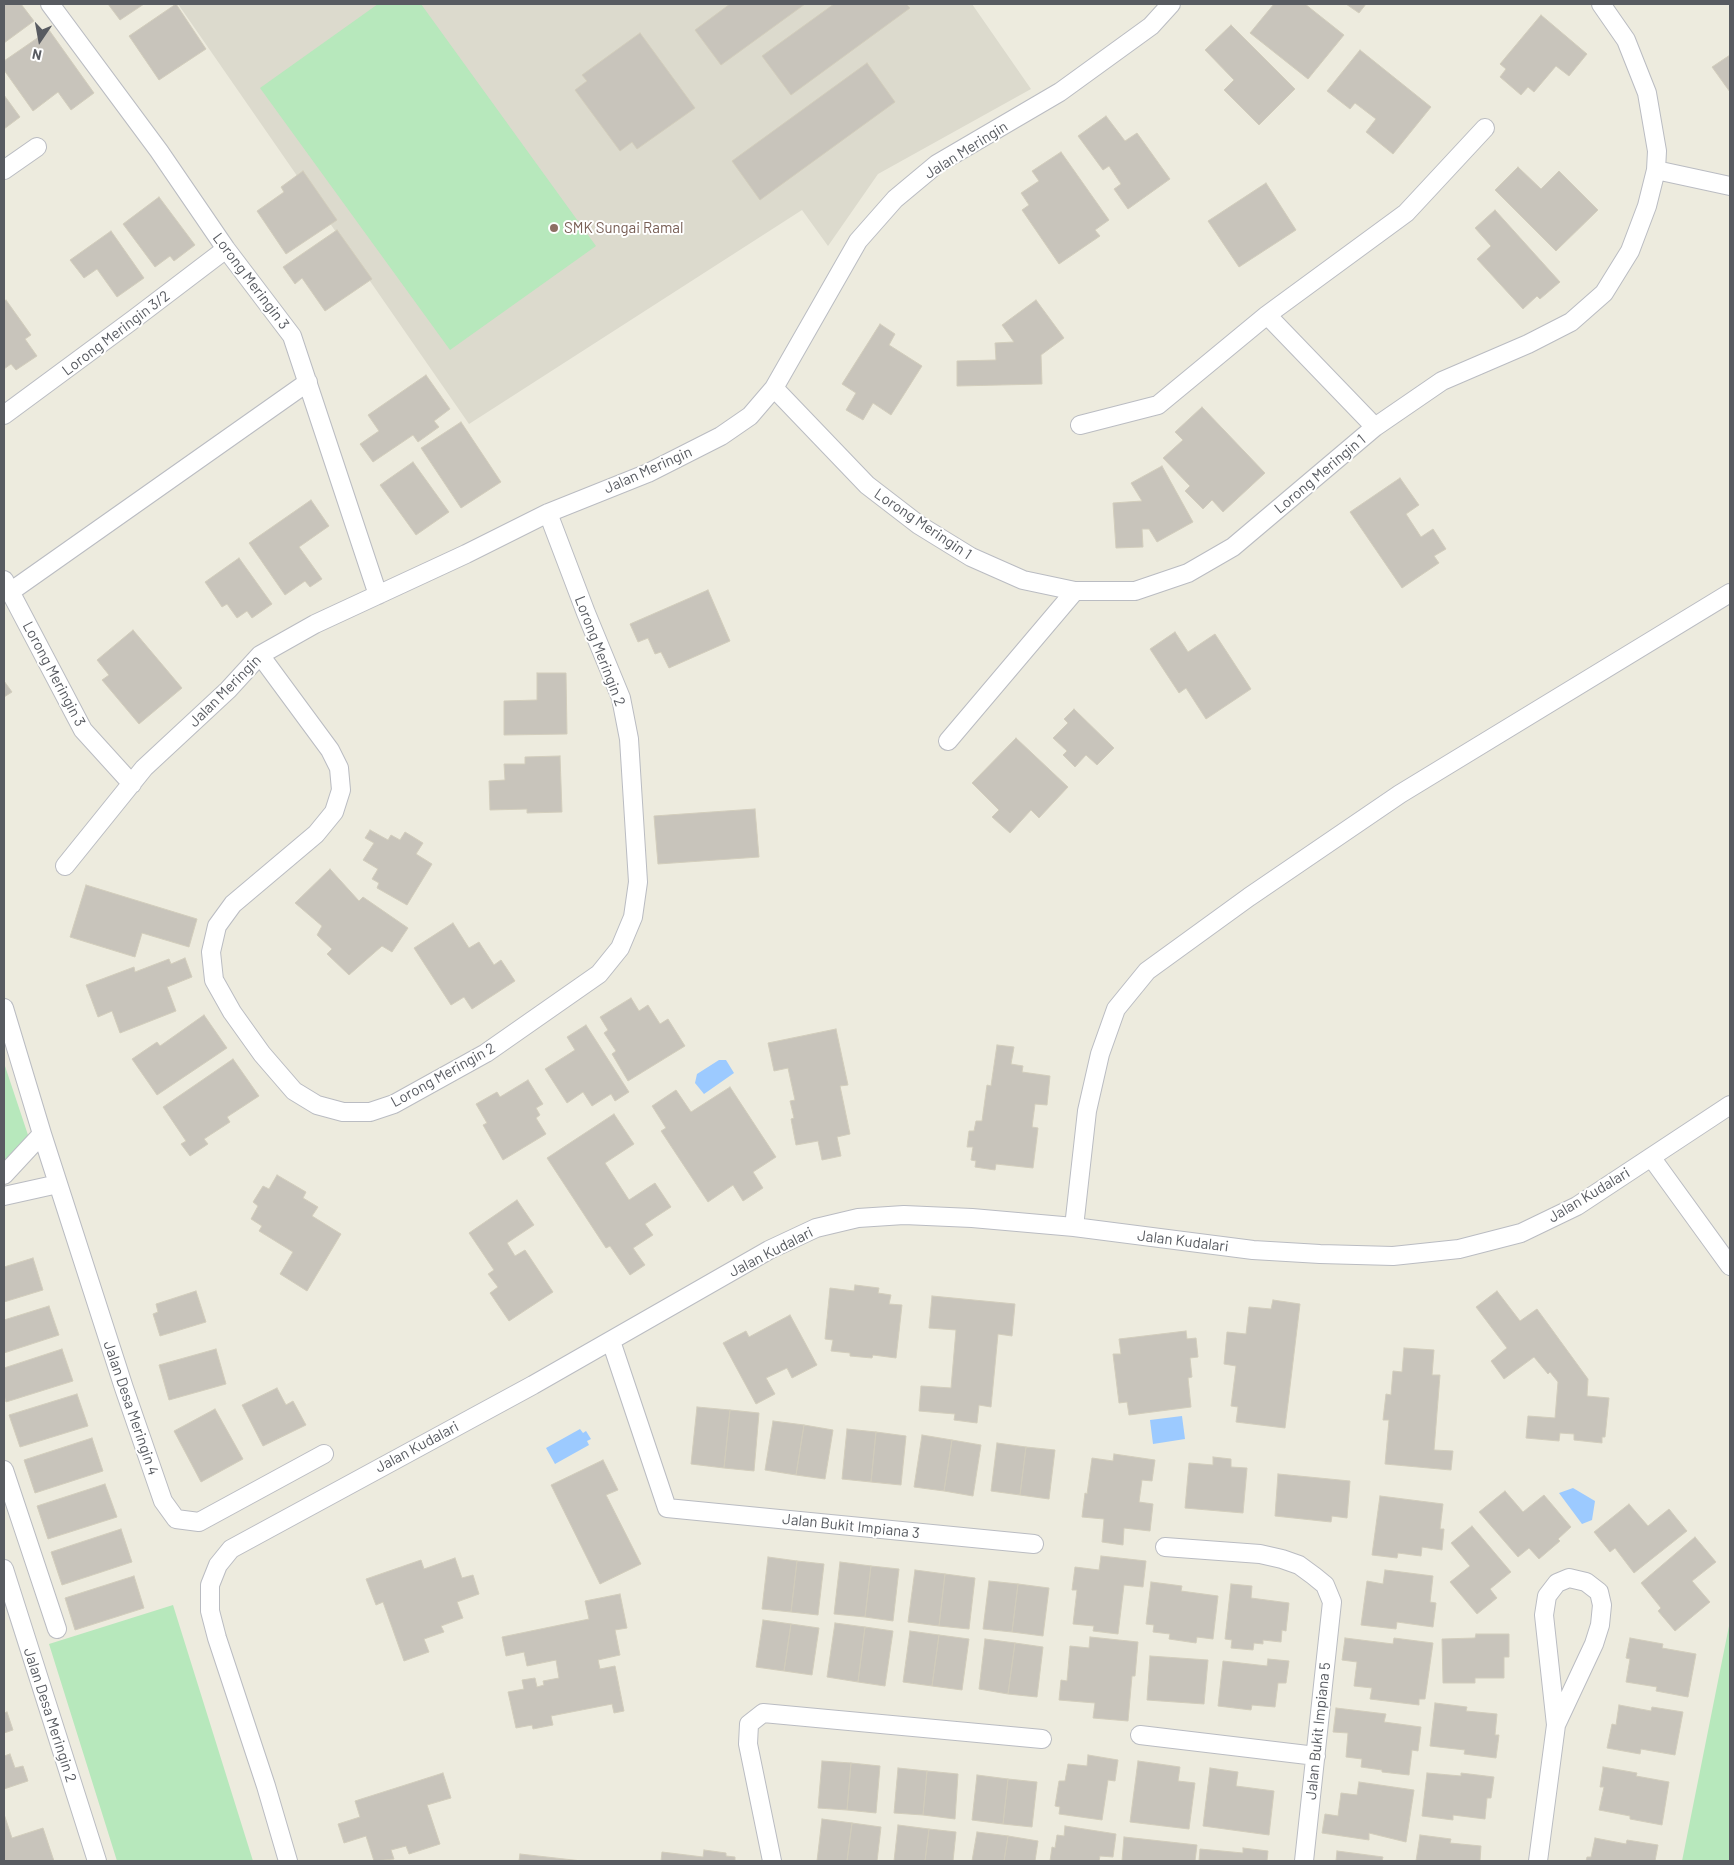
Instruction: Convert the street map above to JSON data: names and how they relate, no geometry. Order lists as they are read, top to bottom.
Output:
{
  "streets": {
    "street": [
      "Jalan Meringin",
      "Lorong Meringin 3",
      "Lorong Meringin 3/2",
      "Lorong Meringin 1",
      "Lorong Meringin 2",
      "Jalan Kudalari",
      "Jalan Desa Meringin 4",
      "Jalan Bukit Impiana 3",
      "Jalan Desa Meringin 2",
      "Jalan Bukit Impiana 5"
    ]
  },
  "crossings": [
    ["Jalan Meringin", "Lorong Meringin 3"],
    ["Jalan Meringin", "Lorong Meringin 1"],
    ["Jalan Meringin", "Lorong Meringin 2"],
    ["Lorong Meringin 3", "Lorong Meringin 3/2"],
    ["Jalan Kudalari", "Jalan Bukit Impiana 3"]
  ],
  "places": ["SMK Sungai Ramal"],
  "north": "bottom"
}
